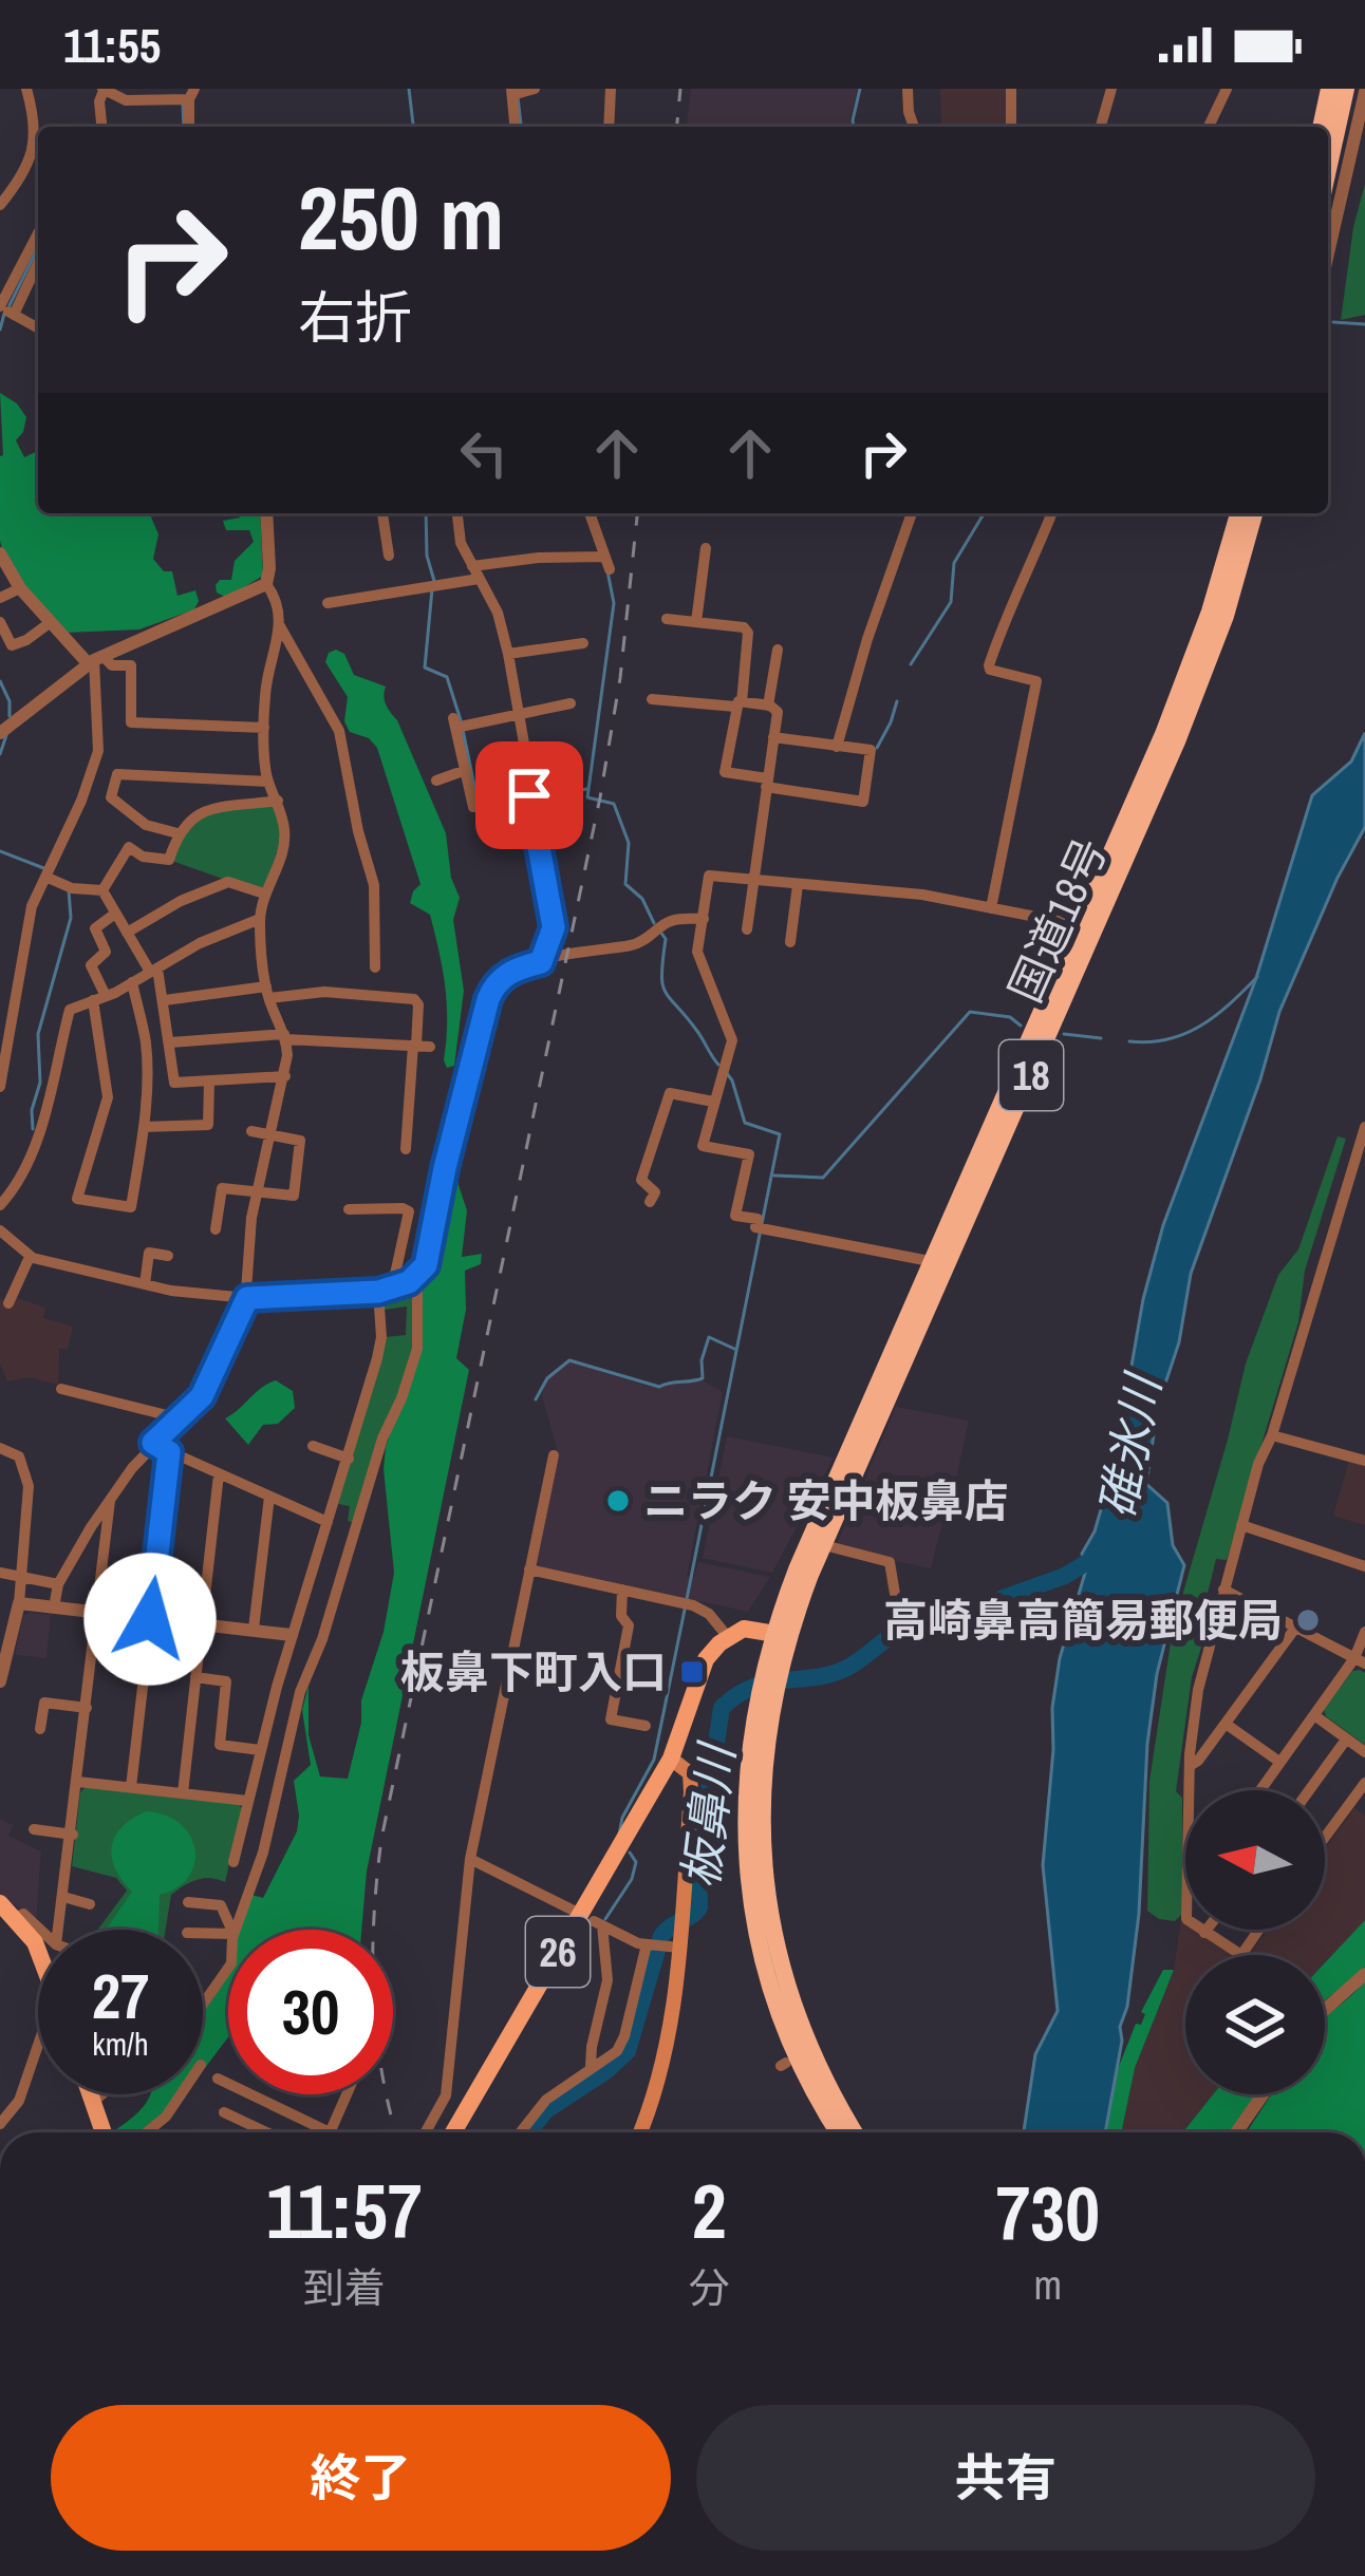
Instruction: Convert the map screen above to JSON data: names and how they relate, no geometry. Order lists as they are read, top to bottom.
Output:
{
  "streets": {
    "highway": ["国道18号", "18"],
    "main road": ["26"]
  },
  "crossings": [
    ["国道18号", "18"]
  ],
  "water": ["碓氷川", "板鼻川"],
  "places": {
    "other": ["ニラク 安中板鼻店", "高崎鼻高簡易郵便局"],
    "transit": ["板鼻下町入口"]
  },
  "north": "left",
  "page": {
    "status": "11:55",
    "turn": ["250 m", "右折"],
    "speed": "27 km/h",
    "limit": "30",
    "eta": [
      "11:57",
      "到着",
      "2",
      "分",
      "730",
      "m"
    ],
    "buttons": ["終了", "共有"]
  }
}
